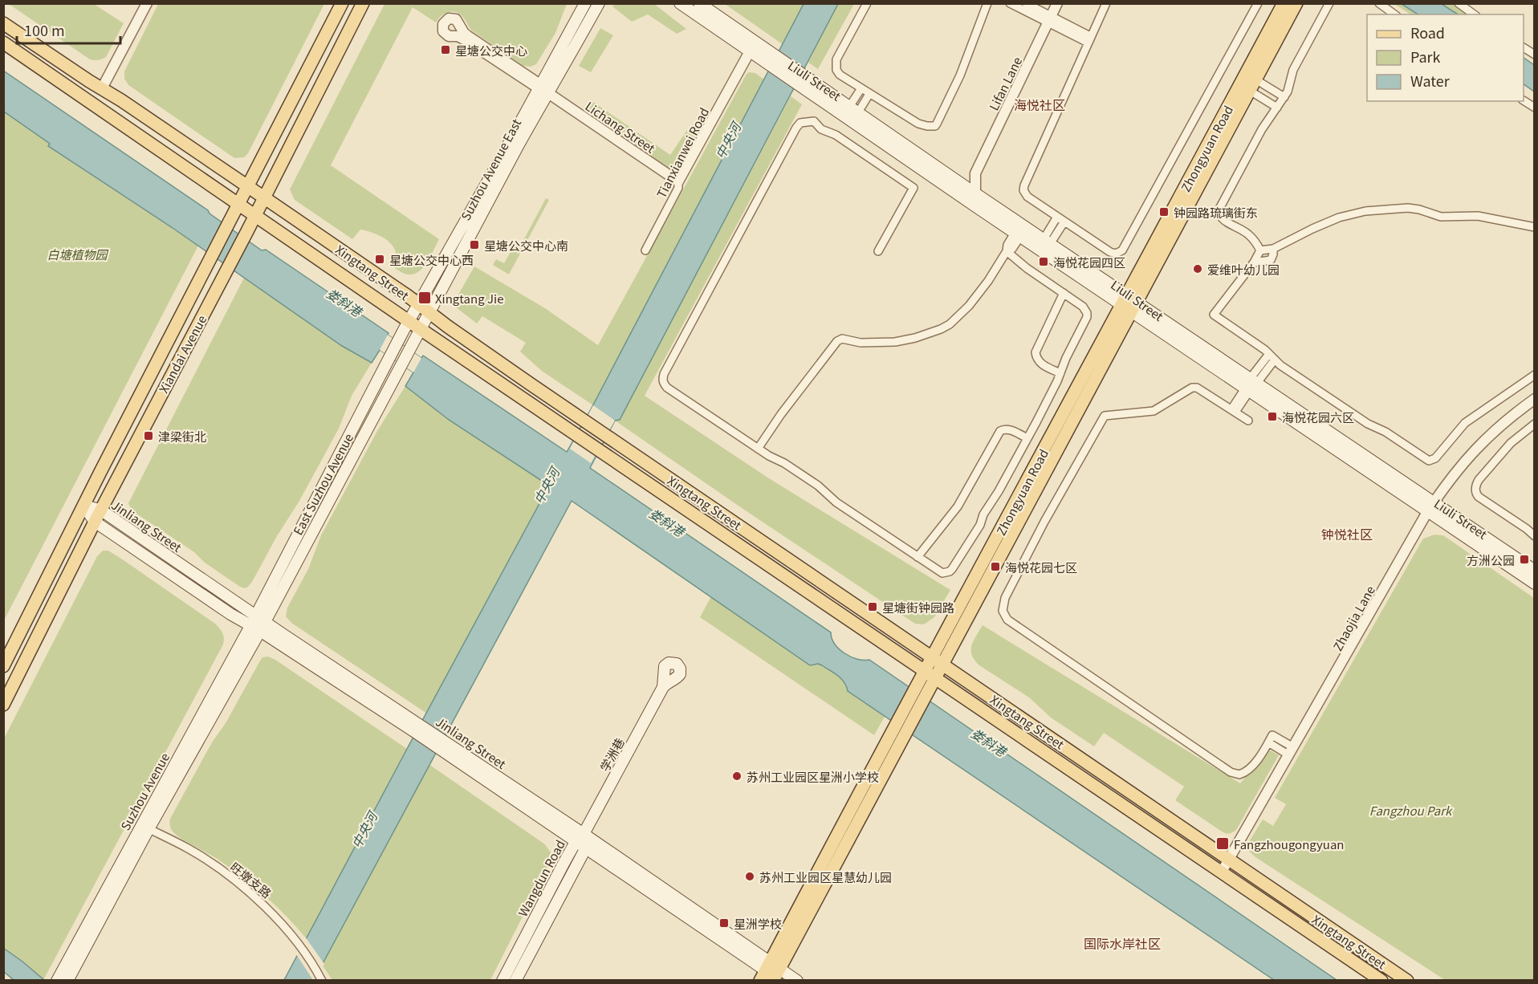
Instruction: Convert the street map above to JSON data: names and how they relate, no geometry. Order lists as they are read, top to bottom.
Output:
{
  "streets": {
    "main road": [
      "Liuli Street",
      "Zhongyuan Road",
      "Suzhou Avenue East",
      "Xingtang Street",
      "Xiandai Avenue",
      "East Suzhou Avenue",
      "Jinliang Street",
      "学洲巷",
      "Suzhou Avenue",
      "Wangdun Road"
    ],
    "street": [
      "Lifan Lane",
      "Lichang Street",
      "Tianxianwei Road",
      "Zhaojia Lane",
      "旺墩支路"
    ]
  },
  "crossings": [
    ["Liuli Street", "Lifan Lane"],
    ["Liuli Street", "Zhongyuan Road"],
    ["Liuli Street", "Tianxianwei Road"],
    ["Liuli Street", "Zhaojia Lane"],
    ["Lichang Street", "Tianxianwei Road"],
    ["Lichang Street", "Suzhou Avenue East"],
    ["Zhongyuan Road", "Xingtang Street"],
    ["Zhongyuan Road", "Jinliang Street"],
    ["Suzhou Avenue East", "Xingtang Street"],
    ["Suzhou Avenue East", "East Suzhou Avenue"],
    ["Xingtang Street", "Xiandai Avenue"],
    ["Xingtang Street", "Zhaojia Lane"],
    ["Xiandai Avenue", "Jinliang Street"],
    ["East Suzhou Avenue", "Jinliang Street"],
    ["East Suzhou Avenue", "Suzhou Avenue"],
    ["Jinliang Street", "学洲巷"],
    ["Jinliang Street", "Suzhou Avenue"],
    ["Jinliang Street", "Wangdun Road"],
    ["学洲巷", "Wangdun Road"],
    ["Suzhou Avenue", "旺墩支路"]
  ],
  "districts": ["海悦社区", "钟悦社区", "国际水岸社区"],
  "water": ["中央河", "娄斜港"],
  "parks": ["白塘植物园", "Fangzhou Park"],
  "places": {
    "transit": [
      "星塘公交中心",
      "钟园路琉璃街东",
      "星塘公交中心南",
      "星塘公交中心西",
      "海悦花园四区",
      "Xingtang Jie",
      "海悦花园六区",
      "津梁街北",
      "方洲公园",
      "海悦花园七区",
      "星塘街钟园路",
      "Fangzhougongyuan",
      "星洲学校"
    ],
    "other": ["爱维叶幼儿园", "苏州工业园区星洲小学校", "苏州工业园区星慧幼儿园"]
  },
  "legend": ["Road", "Park", "Water"],
  "scale_bar": "100 m"
}
